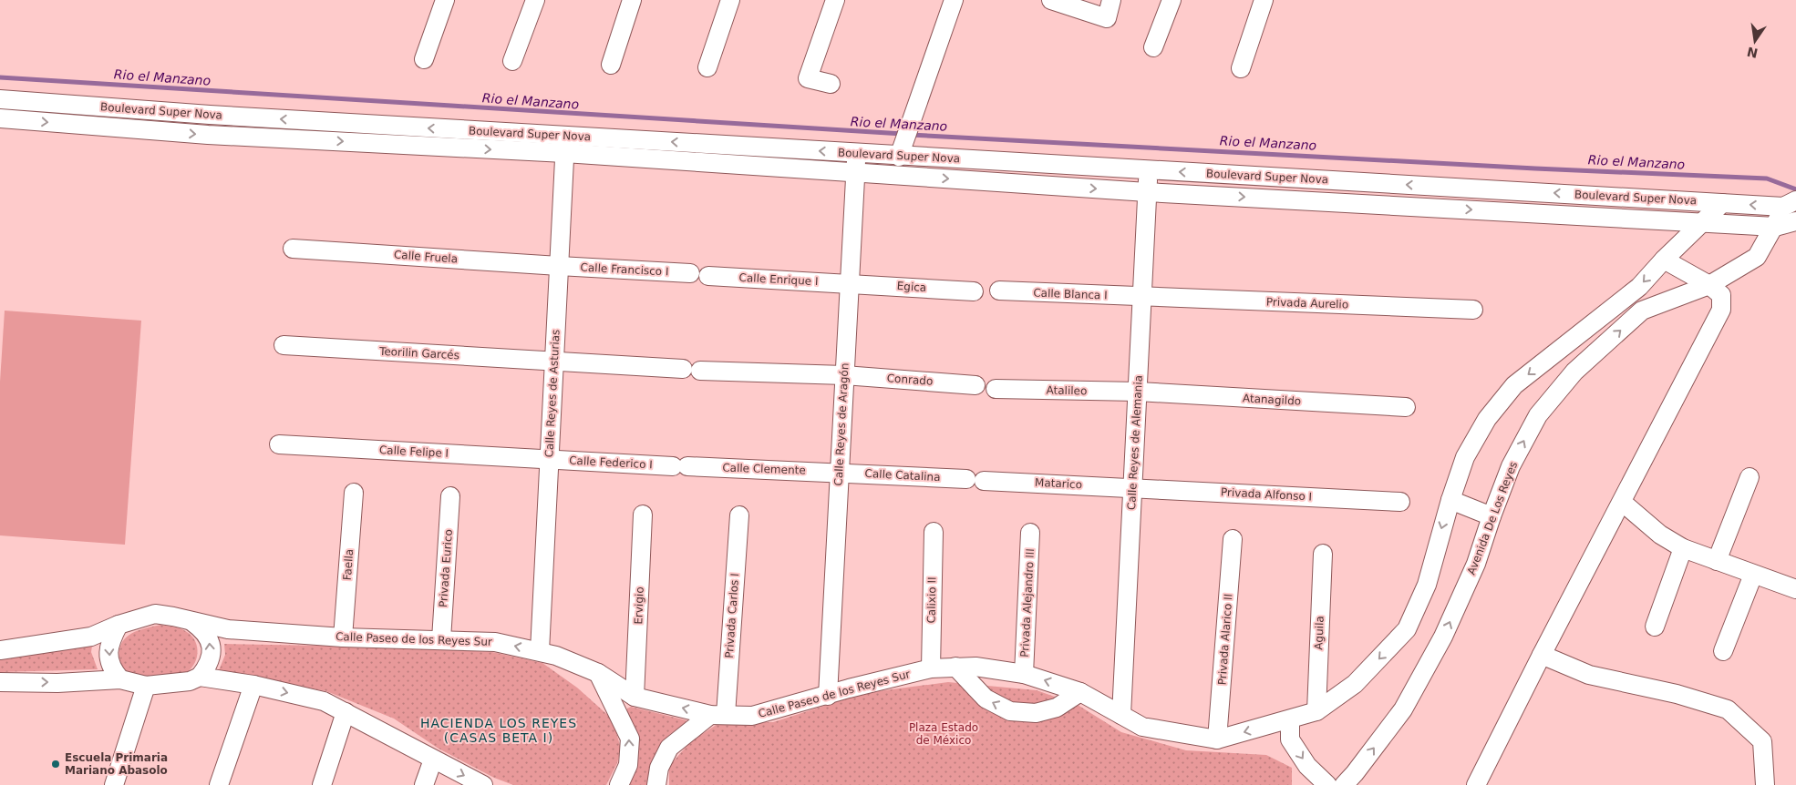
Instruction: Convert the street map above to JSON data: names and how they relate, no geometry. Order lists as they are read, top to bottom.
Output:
{
  "streets": {
    "street": [
      "Boulevard Super Nova",
      "Calle Fruela",
      "Calle Francisco I",
      "Calle Enrique I",
      "Egica",
      "Calle Blanca I",
      "Privada Aurelio",
      "Teorilin Garcés",
      "Conrado",
      "Atalileo",
      "Calle Reyes de Asturias",
      "Atanagildo",
      "Calle Reyes de Aragón",
      "Calle Reyes de Alemania",
      "Calle Felipe I",
      "Calle Federico I",
      "Calle Clemente",
      "Calle Catalina",
      "Matarico",
      "Privada Alfonso I",
      "Avenida De Los Reyes",
      "Faella",
      "Privada Eurico",
      "Calixio II",
      "Privada Alejandro III",
      "Ervigio",
      "Privada Carlos I",
      "Aguila",
      "Calle Paseo de los Reyes Sur",
      "Privada Alarico II"
    ]
  },
  "crossings": [
    ["Boulevard Super Nova", "Calle Reyes de Asturias"],
    ["Boulevard Super Nova", "Calle Reyes de Aragón"],
    ["Boulevard Super Nova", "Calle Reyes de Alemania"],
    ["Boulevard Super Nova", "Avenida De Los Reyes"],
    ["Boulevard Super Nova", "Calle Paseo de los Reyes Sur"],
    ["Calle Fruela", "Calle Francisco I"],
    ["Calle Fruela", "Calle Reyes de Asturias"],
    ["Calle Francisco I", "Calle Reyes de Asturias"],
    ["Calle Enrique I", "Egica"],
    ["Calle Enrique I", "Calle Reyes de Aragón"],
    ["Egica", "Calle Reyes de Aragón"],
    ["Calle Blanca I", "Privada Aurelio"],
    ["Calle Blanca I", "Calle Reyes de Alemania"],
    ["Privada Aurelio", "Calle Reyes de Alemania"],
    ["Teorilin Garcés", "Conrado"],
    ["Teorilin Garcés", "Calle Reyes de Asturias"],
    ["Conrado", "Calle Reyes de Aragón"],
    ["Atalileo", "Atanagildo"],
    ["Atalileo", "Calle Reyes de Alemania"],
    ["Calle Reyes de Asturias", "Calle Felipe I"],
    ["Calle Reyes de Asturias", "Calle Federico I"],
    ["Calle Reyes de Asturias", "Calle Paseo de los Reyes Sur"],
    ["Atanagildo", "Calle Reyes de Alemania"],
    ["Calle Reyes de Aragón", "Calle Clemente"],
    ["Calle Reyes de Aragón", "Calle Catalina"],
    ["Calle Reyes de Aragón", "Calle Paseo de los Reyes Sur"],
    ["Calle Reyes de Alemania", "Matarico"],
    ["Calle Reyes de Alemania", "Privada Alfonso I"],
    ["Calle Reyes de Alemania", "Calle Paseo de los Reyes Sur"],
    ["Calle Felipe I", "Calle Federico I"],
    ["Calle Federico I", "Calle Clemente"],
    ["Calle Clemente", "Calle Catalina"],
    ["Calle Catalina", "Matarico"],
    ["Matarico", "Privada Alfonso I"],
    ["Faella", "Calle Paseo de los Reyes Sur"],
    ["Privada Eurico", "Calle Paseo de los Reyes Sur"],
    ["Calixio II", "Calle Paseo de los Reyes Sur"],
    ["Privada Alejandro III", "Calle Paseo de los Reyes Sur"],
    ["Ervigio", "Calle Paseo de los Reyes Sur"],
    ["Privada Carlos I", "Calle Paseo de los Reyes Sur"],
    ["Aguila", "Calle Paseo de los Reyes Sur"],
    ["Calle Paseo de los Reyes Sur", "Privada Alarico II"]
  ],
  "one_way": ["Calle Paseo de los Reyes Sur"],
  "districts": ["HACIENDA LOS REYES (CASAS BETA I)"],
  "water": ["Rio el Manzano"],
  "parks": ["Plaza Estado de México"],
  "places": ["Escuela Primaria Mariano Abasolo"],
  "north": "bottom"
}
